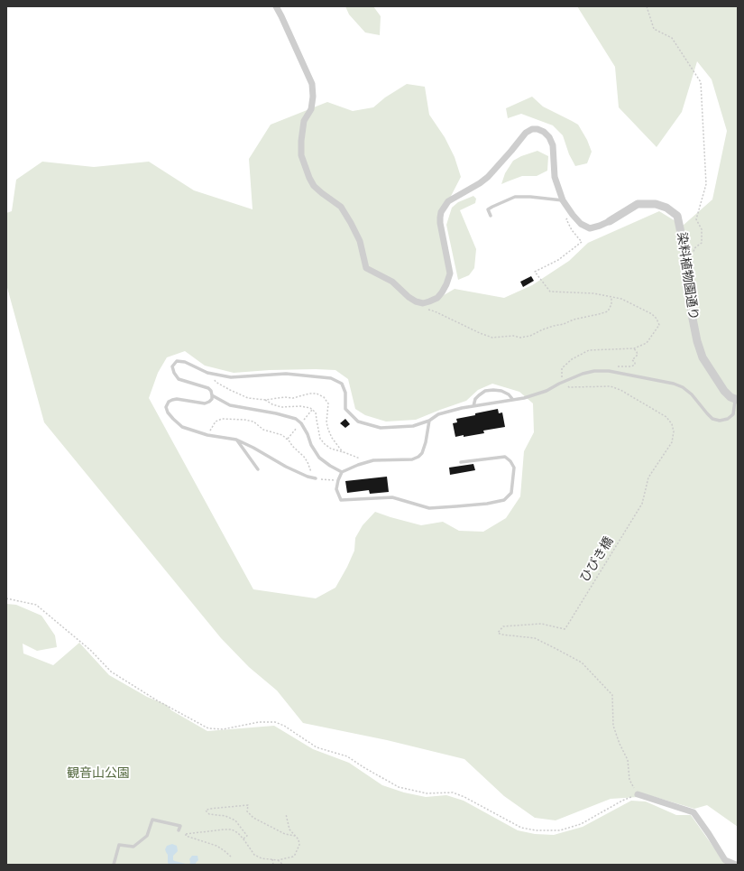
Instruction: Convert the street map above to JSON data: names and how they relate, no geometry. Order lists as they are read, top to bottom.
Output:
{
  "streets": {
    "street": ["染料植物園通り"],
    "path": ["ひびき橋"]
  },
  "parks": ["観音山公園"]
}
